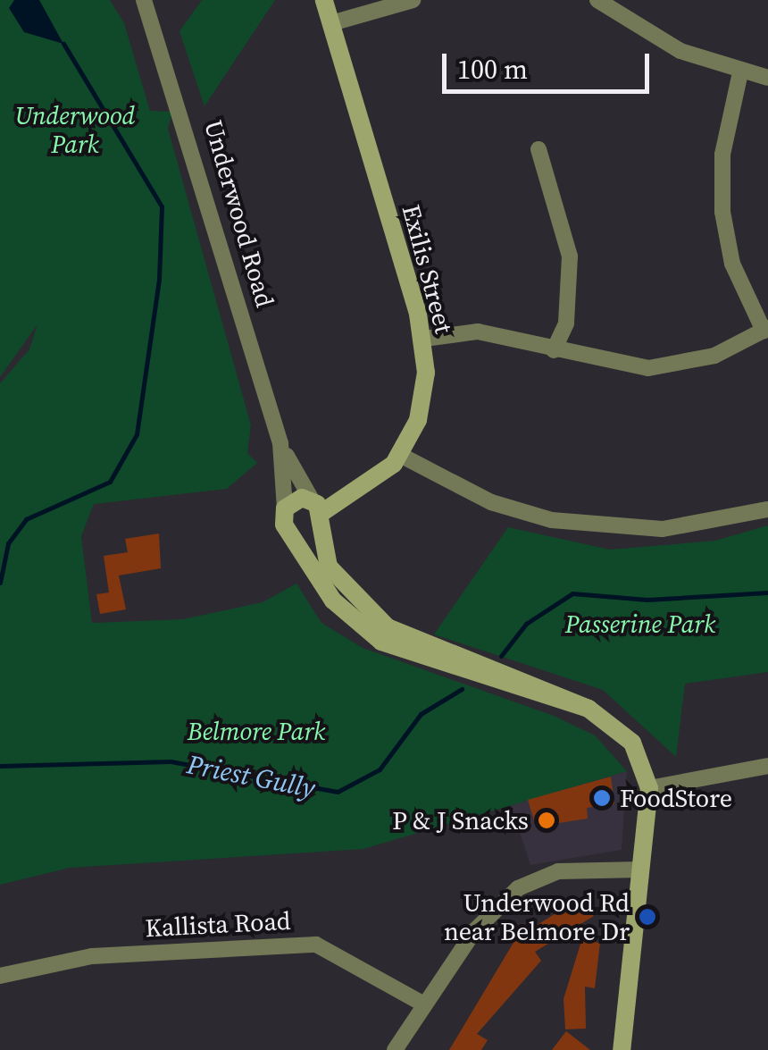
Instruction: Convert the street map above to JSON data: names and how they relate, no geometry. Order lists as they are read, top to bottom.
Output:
{
  "streets": {
    "street": ["Underwood Road", "Exilis Street", "Kallista Road"]
  },
  "crossings": [
    ["Underwood Road", "Exilis Street"]
  ],
  "water": ["Priest Gully"],
  "parks": ["Underwood Park", "Passerine Park", "Belmore Park"],
  "places": ["FoodStore", "P & J Snacks", "Underwood Rd near Belmore Dr"],
  "scale_bar": "100 m"
}
